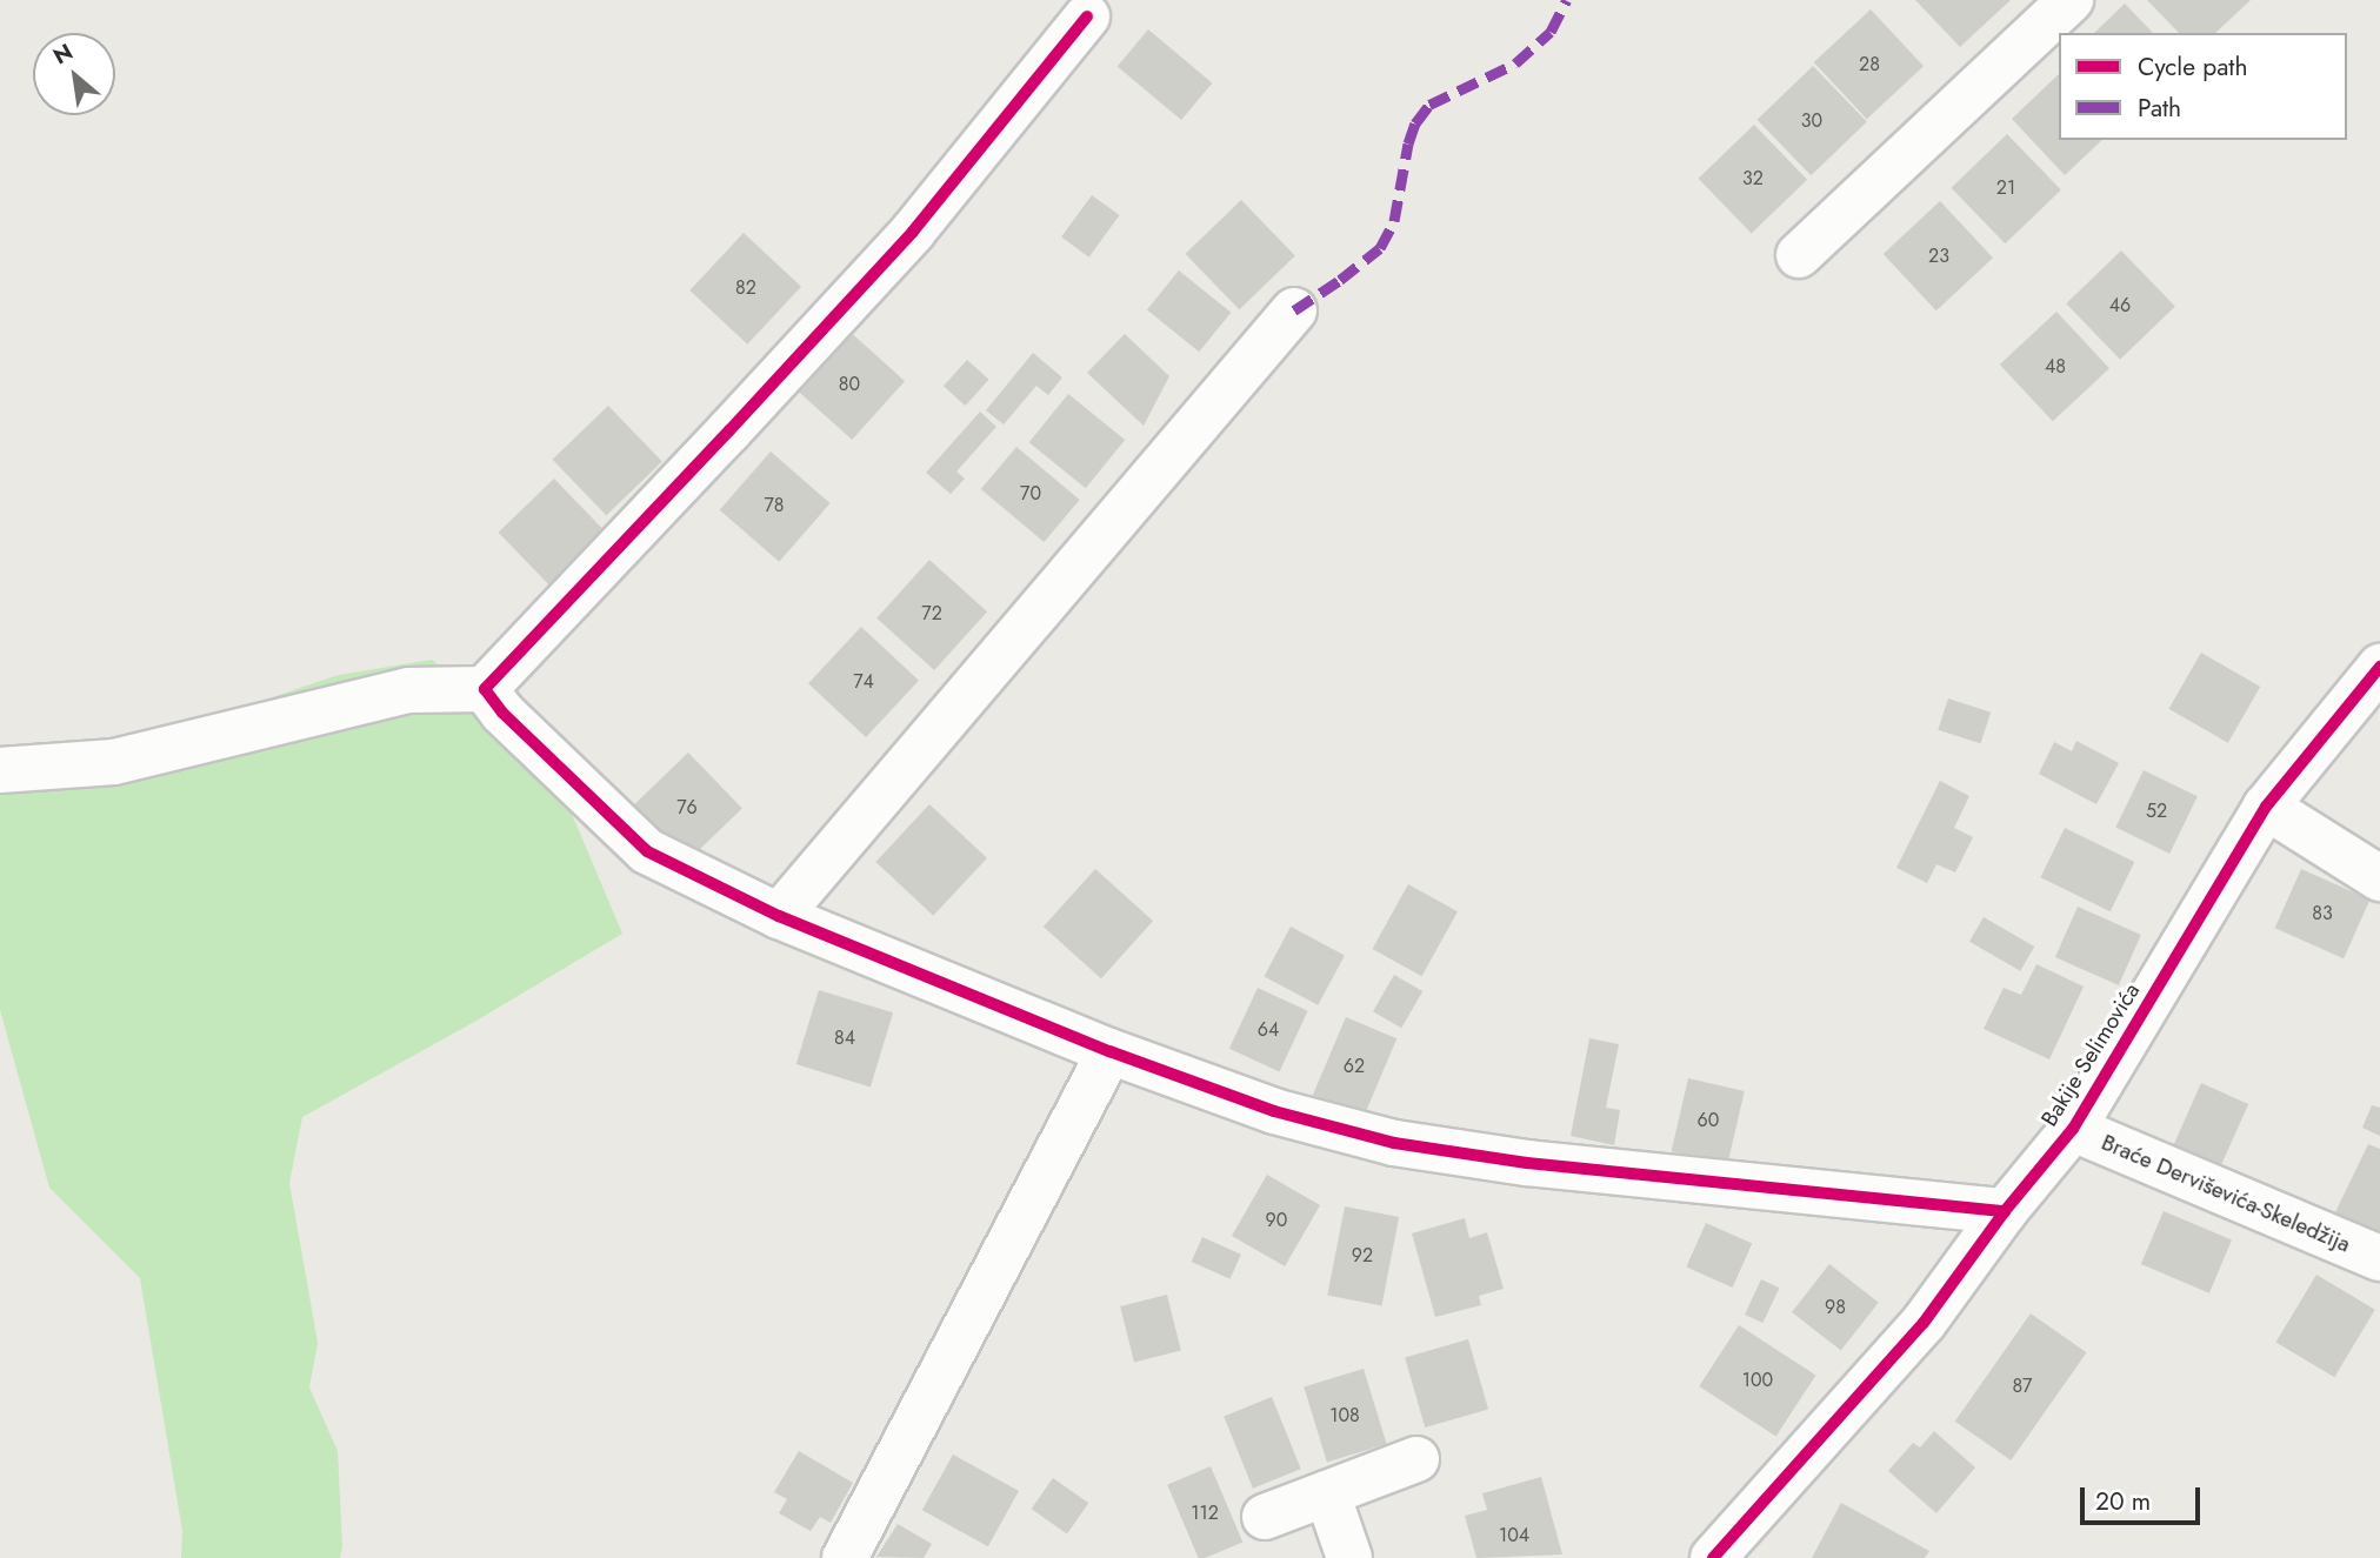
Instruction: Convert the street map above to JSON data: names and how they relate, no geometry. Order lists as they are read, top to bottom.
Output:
{
  "streets": {
    "street": ["Bakije Selimovića", "Braće Derviševića-Skeledžija"]
  },
  "crossings": [
    ["Bakije Selimovića", "Braće Derviševića-Skeledžija"]
  ],
  "house_numbers": [
    "28",
    "30",
    "32",
    "21",
    "23",
    "82",
    "46",
    "48",
    "80",
    "70",
    "78",
    "72",
    "74",
    "76",
    "52",
    "83",
    "64",
    "84",
    "62",
    "60",
    "90",
    "92",
    "98",
    "100",
    "87",
    "108",
    "112",
    "104"
  ],
  "legend": ["Cycle path", "Path"],
  "scale_bar": "20 m",
  "north": "top left"
}
